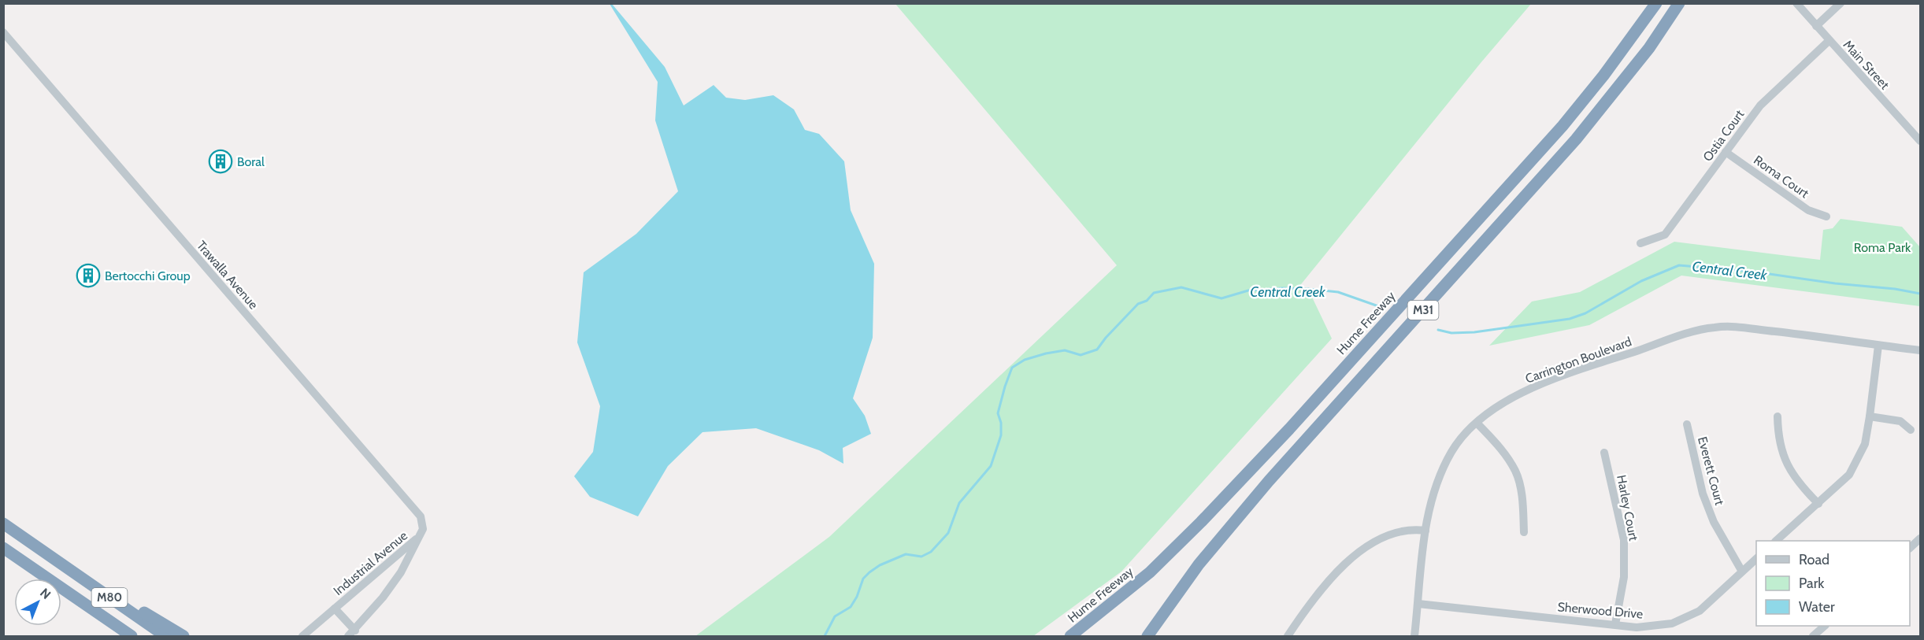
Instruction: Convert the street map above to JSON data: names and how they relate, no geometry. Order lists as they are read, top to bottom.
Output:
{
  "streets": {
    "highway": ["M31", "Hume Freeway", "M80"],
    "street": [
      "Main Street",
      "Ostia Court",
      "Roma Court",
      "Trawalla Avenue",
      "Carrington Boulevard",
      "Everett Court",
      "Harley Court",
      "Industrial Avenue",
      "Sherwood Drive"
    ]
  },
  "crossings": [
    ["Main Street", "Ostia Court"],
    ["Ostia Court", "Roma Court"],
    ["Trawalla Avenue", "Industrial Avenue"],
    ["Carrington Boulevard", "Sherwood Drive"],
    ["Everett Court", "Sherwood Drive"],
    ["Harley Court", "Sherwood Drive"]
  ],
  "water": ["Central Creek"],
  "parks": ["Roma Park"],
  "places": {
    "building": ["Boral", "Bertocchi Group"]
  },
  "legend": ["Road", "Park", "Water"],
  "north": "top right"
}
